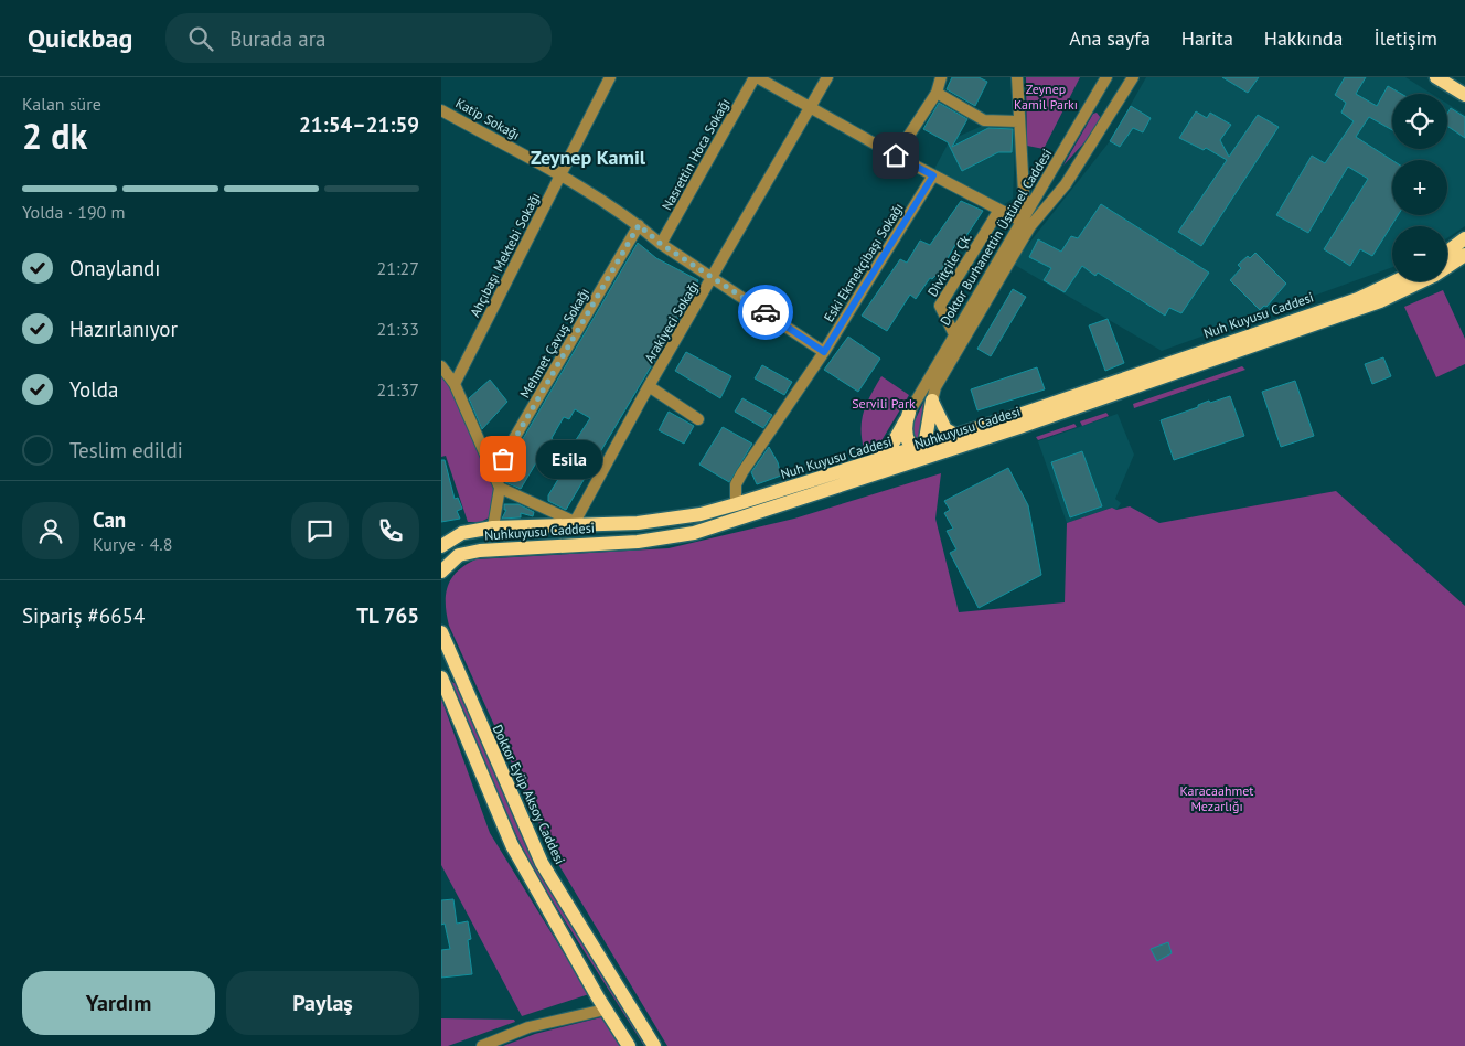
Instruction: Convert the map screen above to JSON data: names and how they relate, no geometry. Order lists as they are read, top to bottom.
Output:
{
  "streets": {
    "main road": ["Nuh Kuyusu Caddesi", "Nuhkuyusu Caddesi", "Doktor Eyüp Aksoy Caddesi"],
    "street": [
      "Katip Sokağı",
      "Nasrettin Hoca Sokağı",
      "Doktor Burhanettin Üstünel Caddesi",
      "Ahçıbaşı Mektebi Sokağı",
      "Eski Ekmekçibaşı Sokağı",
      "Divitçiler Çk.",
      "Arakiyeci Sokağı",
      "Mehmet Çavuş Sokağı"
    ]
  },
  "crossings": [
    ["Katip Sokağı", "Nasrettin Hoca Sokağı"],
    ["Katip Sokağı", "Ahçıbaşı Mektebi Sokağı"],
    ["Katip Sokağı", "Eski Ekmekçibaşı Sokağı"],
    ["Katip Sokağı", "Arakiyeci Sokağı"],
    ["Katip Sokağı", "Mehmet Çavuş Sokağı"],
    ["Doktor Burhanettin Üstünel Caddesi", "Divitçiler Çk."],
    ["Eski Ekmekçibaşı Sokağı", "Nuh Kuyusu Caddesi"],
    ["Nuh Kuyusu Caddesi", "Arakiyeci Sokağı"],
    ["Nuh Kuyusu Caddesi", "Nuhkuyusu Caddesi"]
  ],
  "districts": ["Zeynep Kamil"],
  "parks": ["Zeynep Kamil Parkı", "Servili Park", "Karacaahmet Mezarlığı"],
  "places": ["Esila"],
  "page": {
    "header": "Quickbag",
    "search": "Burada ara",
    "nav": [
      "Ana sayfa",
      "Harita",
      "Hakkında",
      "İletişim"
    ],
    "heading": ["2 dk", "Kalan süre", "21:54–21:59"],
    "panel": [
      "Can",
      "Kurye · 4.8",
      "Sipariş #6654",
      "TL 765"
    ],
    "map_buttons": ["+", "−"],
    "bar": "Yolda · 190 m",
    "list": [
      ["Onaylandı", "21:27"],
      ["Hazırlanıyor", "21:33"],
      ["Yolda", "21:37"],
      "Teslim edildi"
    ],
    "bubble": "Esila",
    "buttons": ["Yardım", "Paylaş"]
  }
}
